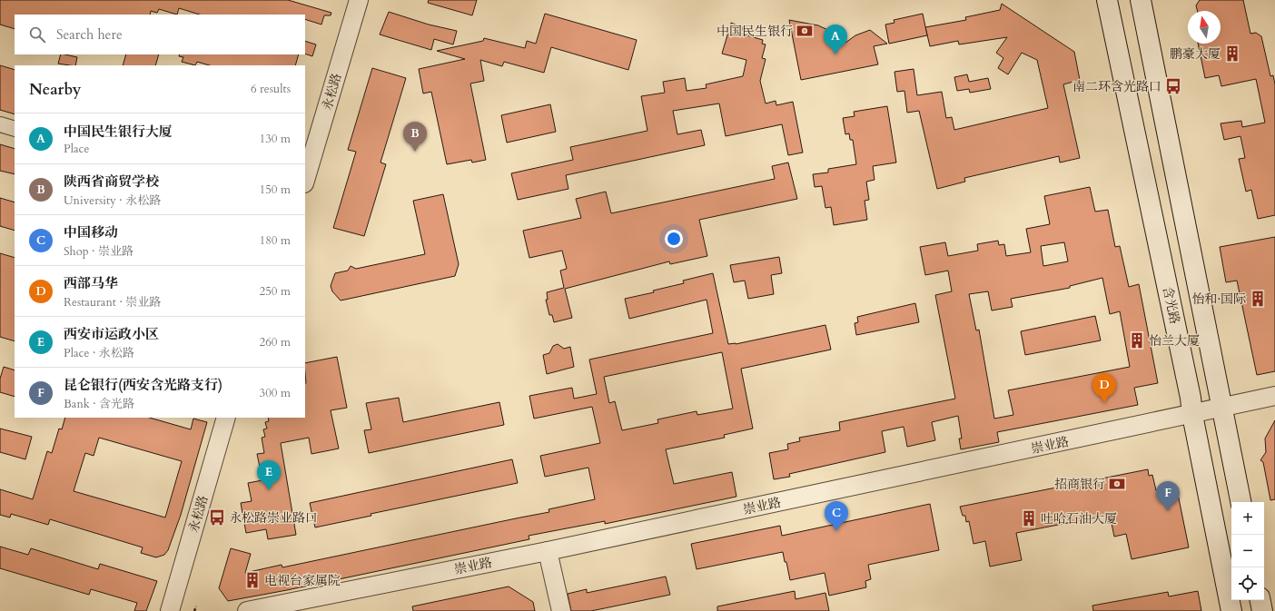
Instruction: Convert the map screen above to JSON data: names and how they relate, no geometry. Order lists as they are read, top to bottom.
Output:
{
  "streets": {
    "main road": ["含光路"],
    "street": ["永松路", "崇业路"]
  },
  "crossings": [
    ["含光路", "崇业路"]
  ],
  "places": {
    "bank": ["中国民生银行", "招商银行"],
    "building": [
      "鹏豪大厦",
      "怡和·国际",
      "怡兰大厦",
      "吐哈石油大厦",
      "电视台家属院"
    ],
    "bus stop": ["南二环含光路口", "永松路崇业路口"]
  },
  "north": "top",
  "page": {
    "search": "Search here",
    "pins": [
      "A",
      "B",
      "D",
      "E",
      "F",
      "C"
    ],
    "heading": ["Nearby", "6 results"],
    "list": [
      {
        "mark": "A",
        "name": "中国民生银行大厦",
        "note": "Place",
        "value": "130 m"
      },
      {
        "mark": "B",
        "name": "陕西省商贸学校",
        "note": "University · 永松路",
        "value": "150 m"
      },
      {
        "mark": "C",
        "name": "中国移动",
        "note": "Shop · 崇业路",
        "value": "180 m"
      },
      {
        "mark": "D",
        "name": "西部马华",
        "note": "Restaurant · 崇业路",
        "value": "250 m"
      },
      {
        "mark": "E",
        "name": "西安市运政小区",
        "note": "Place · 永松路",
        "value": "260 m"
      },
      {
        "mark": "F",
        "name": "昆仑银行(西安含光路支行)",
        "note": "Bank · 含光路",
        "value": "300 m"
      }
    ],
    "map_buttons": ["+", "−"]
  }
}
